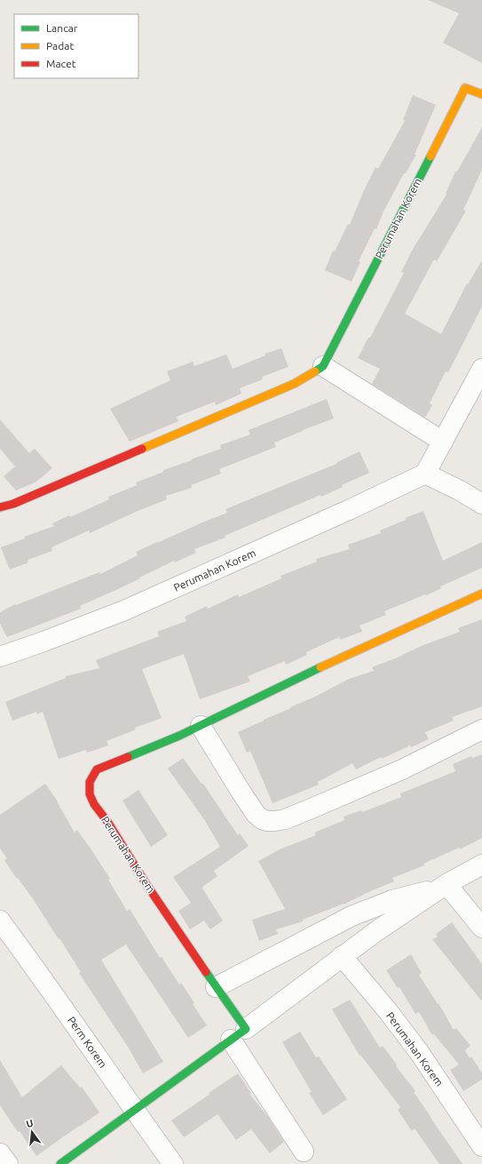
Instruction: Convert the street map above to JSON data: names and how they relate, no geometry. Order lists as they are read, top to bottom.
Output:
{
  "streets": {
    "street": ["Perumahan Korem", "Perm Korem"]
  },
  "legend": ["Lancar", "Padat", "Macet"],
  "north": "top"
}
